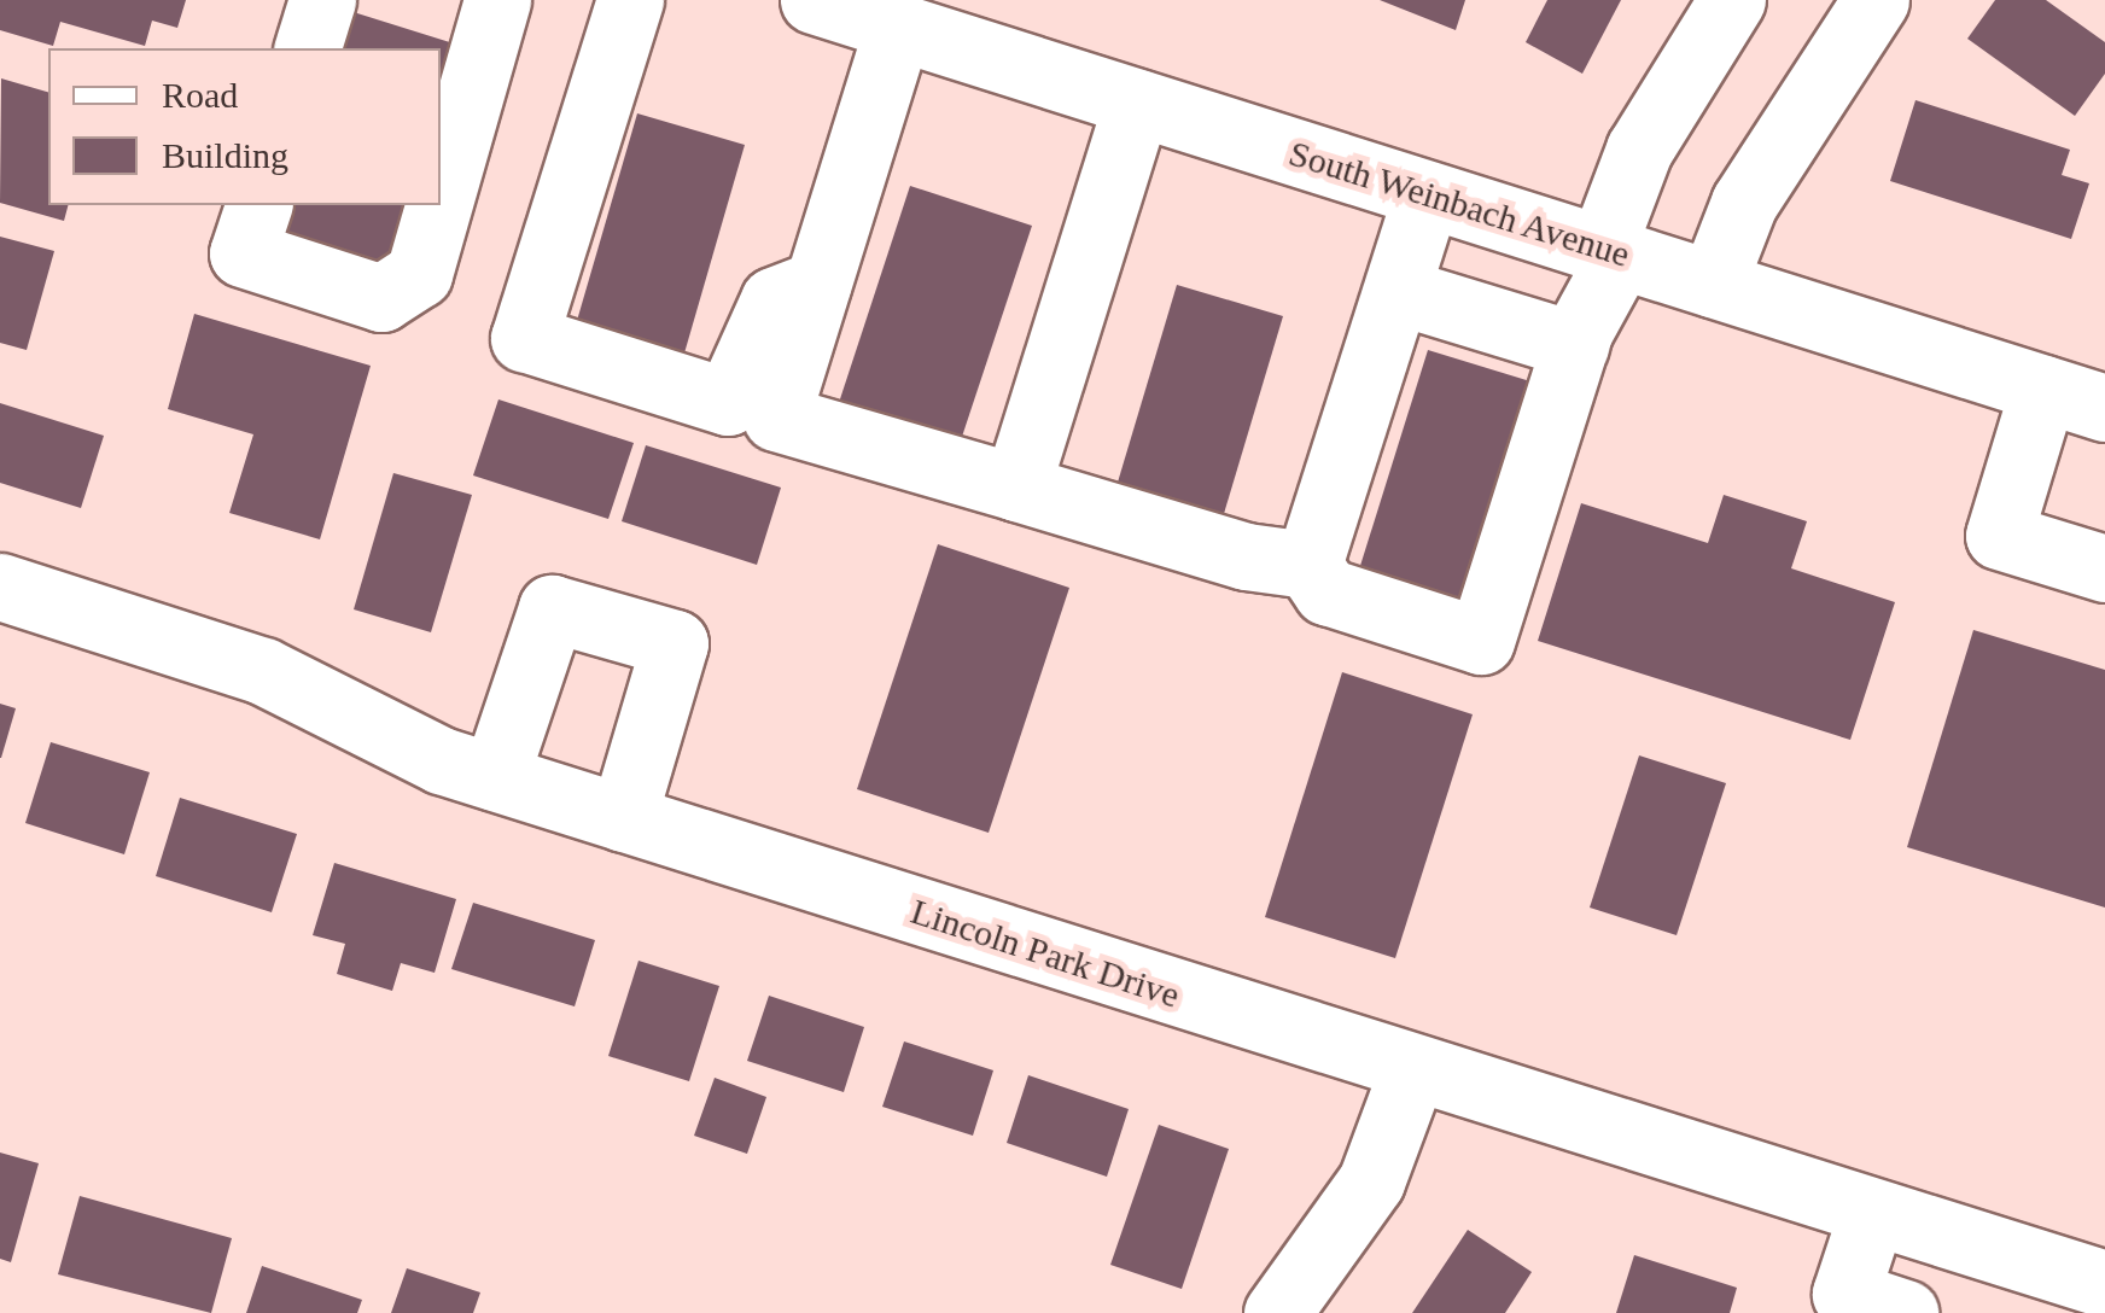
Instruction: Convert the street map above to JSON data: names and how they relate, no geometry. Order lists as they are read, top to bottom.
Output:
{
  "streets": {
    "street": ["South Weinbach Avenue", "Lincoln Park Drive"]
  },
  "legend": ["Road", "Building"]
}
